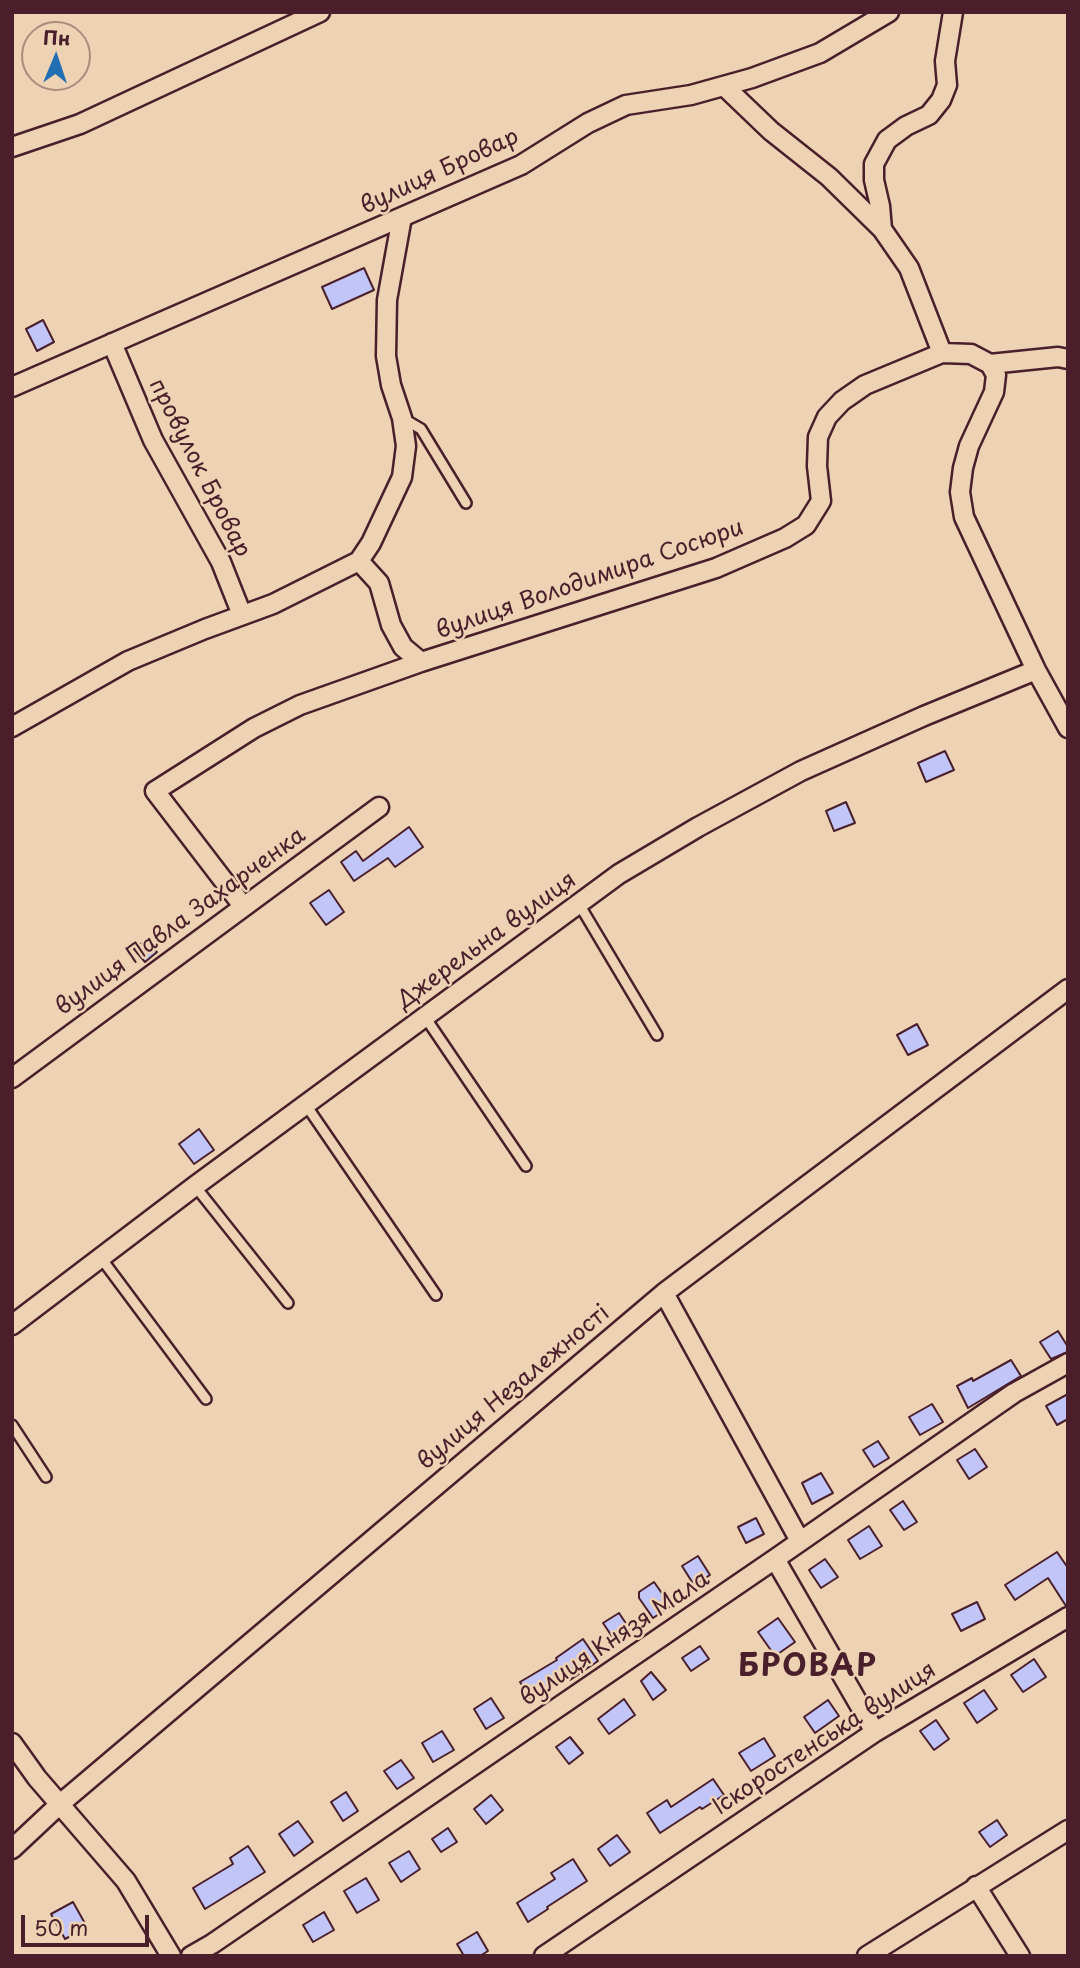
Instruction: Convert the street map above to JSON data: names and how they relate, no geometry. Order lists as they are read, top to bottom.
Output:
{
  "streets": {
    "street": [
      "вулиця Бровар",
      "провулок Бровар",
      "вулиця Володимира Сосюри",
      "вулиця Павла Захарченка",
      "Джерельна вулиця",
      "вулиця Незалежності",
      "вулиця Князя Мала",
      "Іскоростенська вулиця"
    ]
  },
  "crossings": [
    ["вулиця Бровар", "провулок Бровар"],
    ["вулиця Володимира Сосюри", "вулиця Павла Захарченка"]
  ],
  "districts": ["БРОВАР"],
  "scale_bar": "50 m",
  "north": "top"
}
